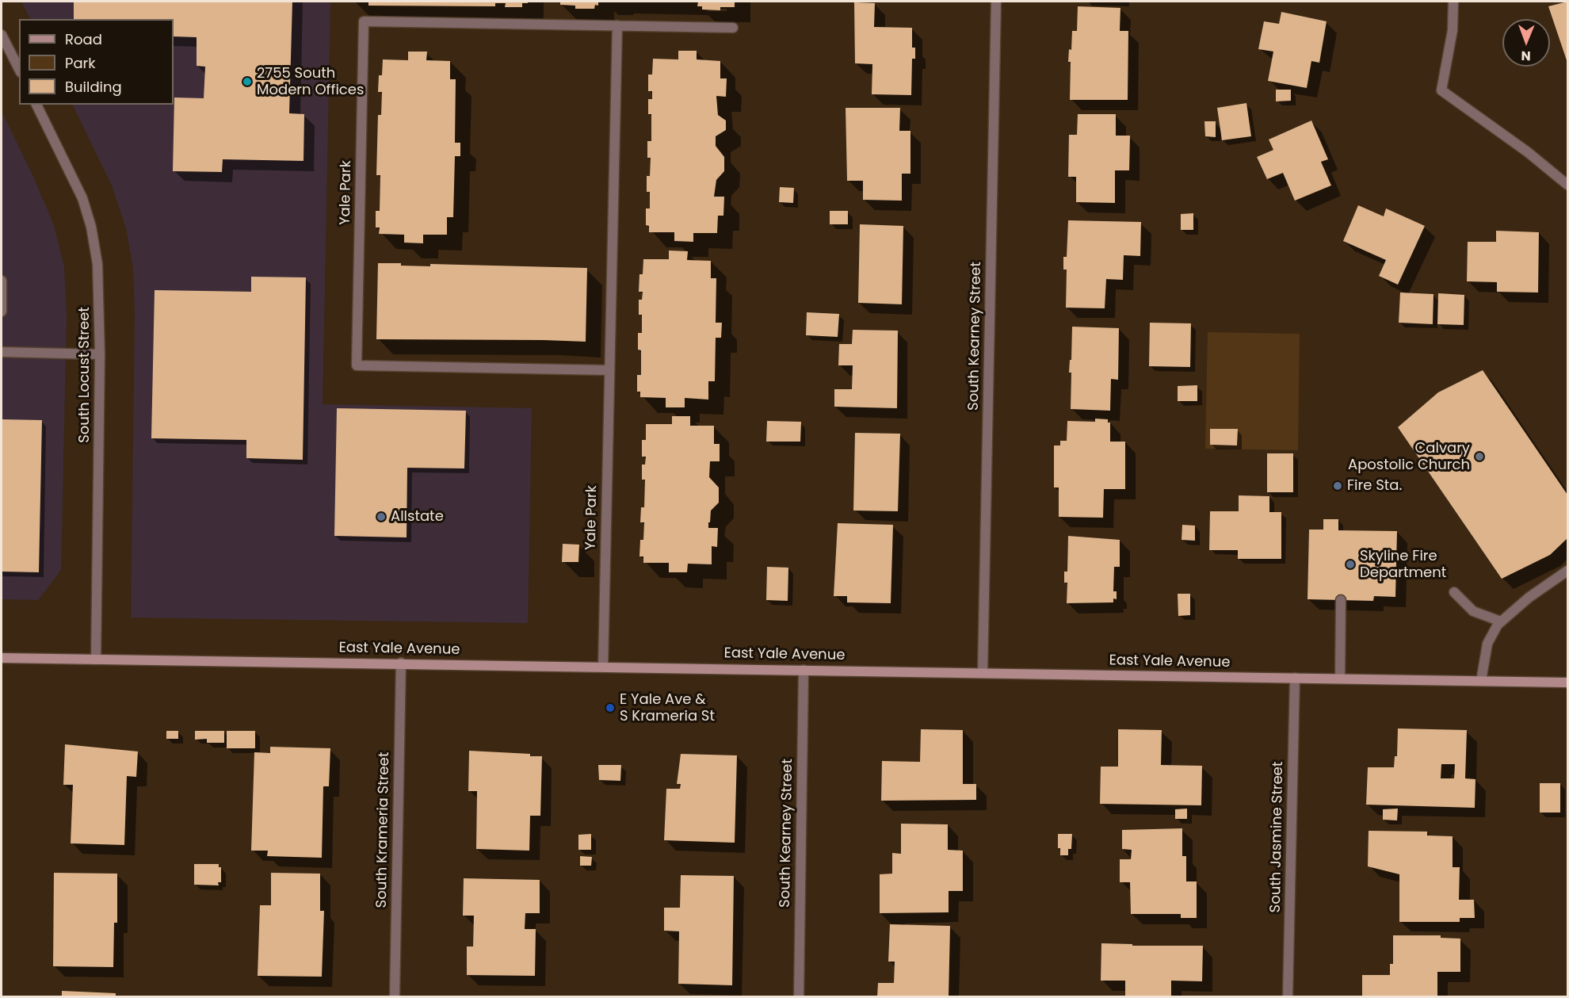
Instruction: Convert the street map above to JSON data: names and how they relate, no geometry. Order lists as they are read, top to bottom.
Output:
{
  "streets": {
    "main road": ["East Yale Avenue"],
    "street": [
      "Yale Park",
      "South Kearney Street",
      "South Locust Street",
      "South Krameria Street",
      "South Jasmine Street"
    ]
  },
  "crossings": [
    ["Yale Park", "East Yale Avenue"],
    ["South Kearney Street", "East Yale Avenue"],
    ["South Locust Street", "East Yale Avenue"],
    ["East Yale Avenue", "South Krameria Street"],
    ["East Yale Avenue", "South Jasmine Street"]
  ],
  "places": [
    "2755 South Modern Offices",
    "Calvary Apostolic Church",
    "Fire Sta.",
    "Allstate",
    "Skyline Fire Department",
    "E Yale Ave & S Krameria St"
  ],
  "legend": ["Road", "Park", "Building"],
  "north": "bottom"
}
